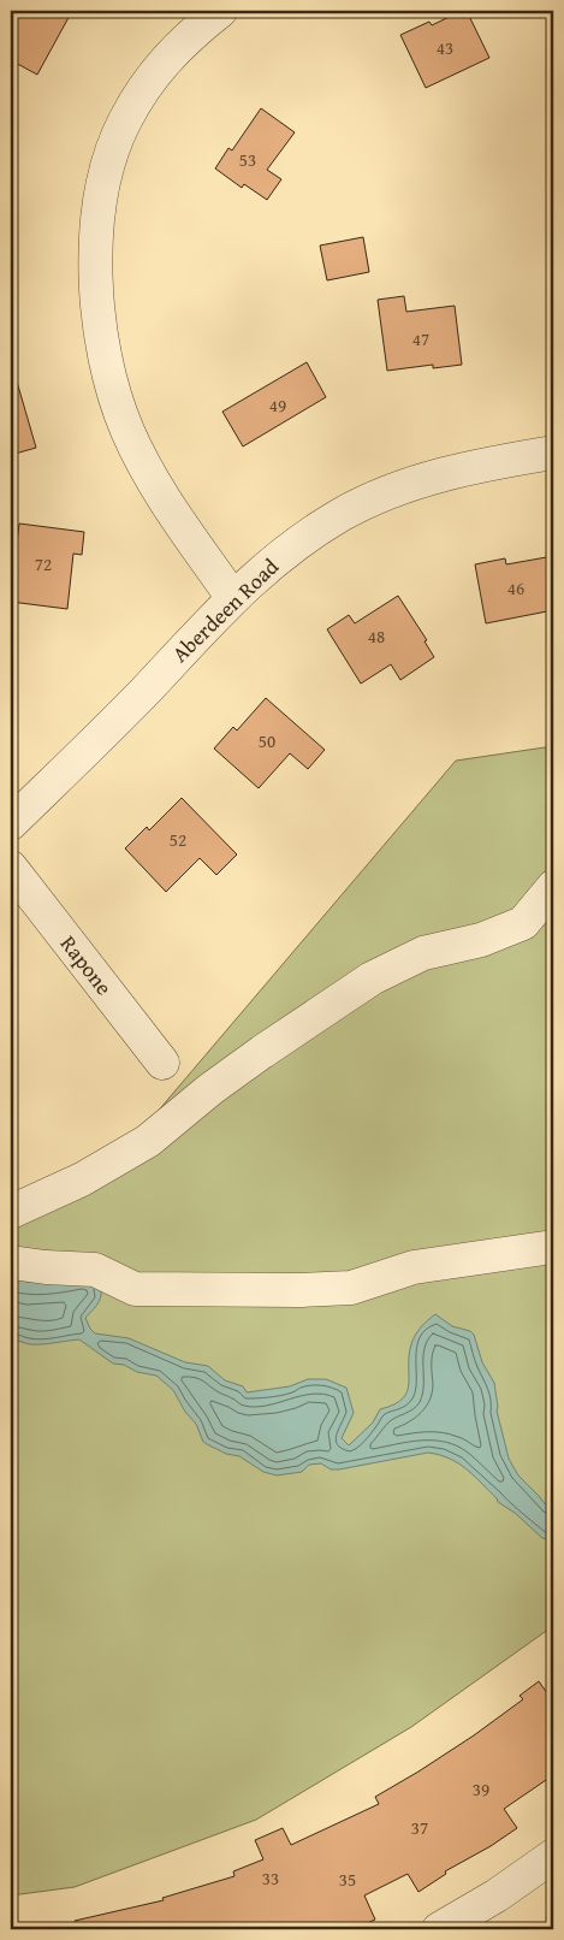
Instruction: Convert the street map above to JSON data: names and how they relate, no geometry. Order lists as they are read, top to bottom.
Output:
{
  "streets": {
    "street": ["Aberdeen Road", "Rapone"]
  },
  "house_numbers": [
    "43",
    "53",
    "47",
    "49",
    "72",
    "46",
    "48",
    "50",
    "52",
    "39",
    "37",
    "33",
    "35"
  ]
}
